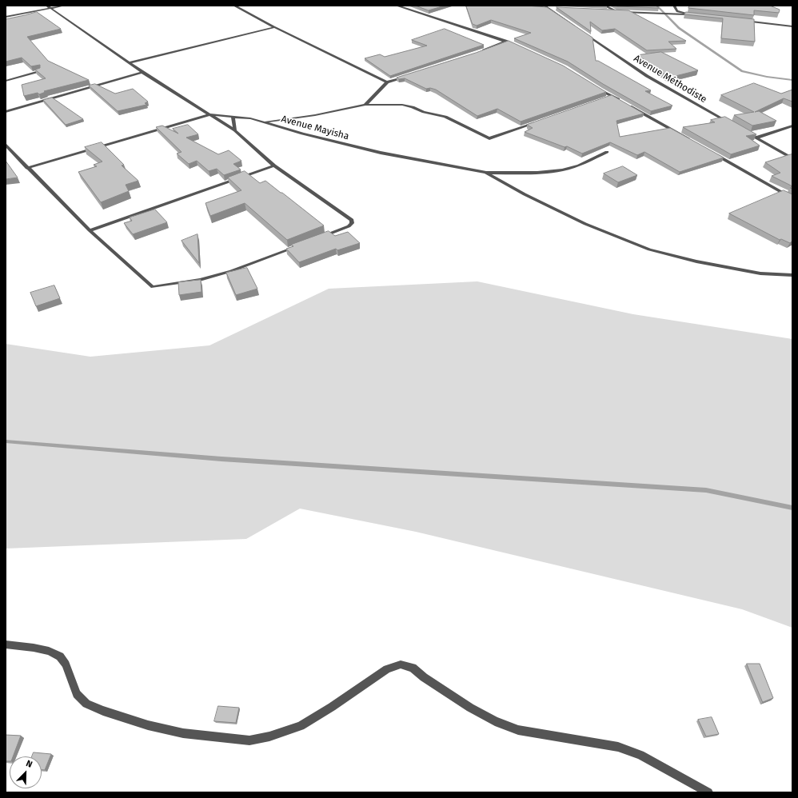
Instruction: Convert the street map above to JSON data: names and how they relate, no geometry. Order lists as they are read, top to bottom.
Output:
{
  "streets": {
    "street": ["Avenue Méthodiste", "Avenue Mayisha"]
  },
  "north": "top right"
}
